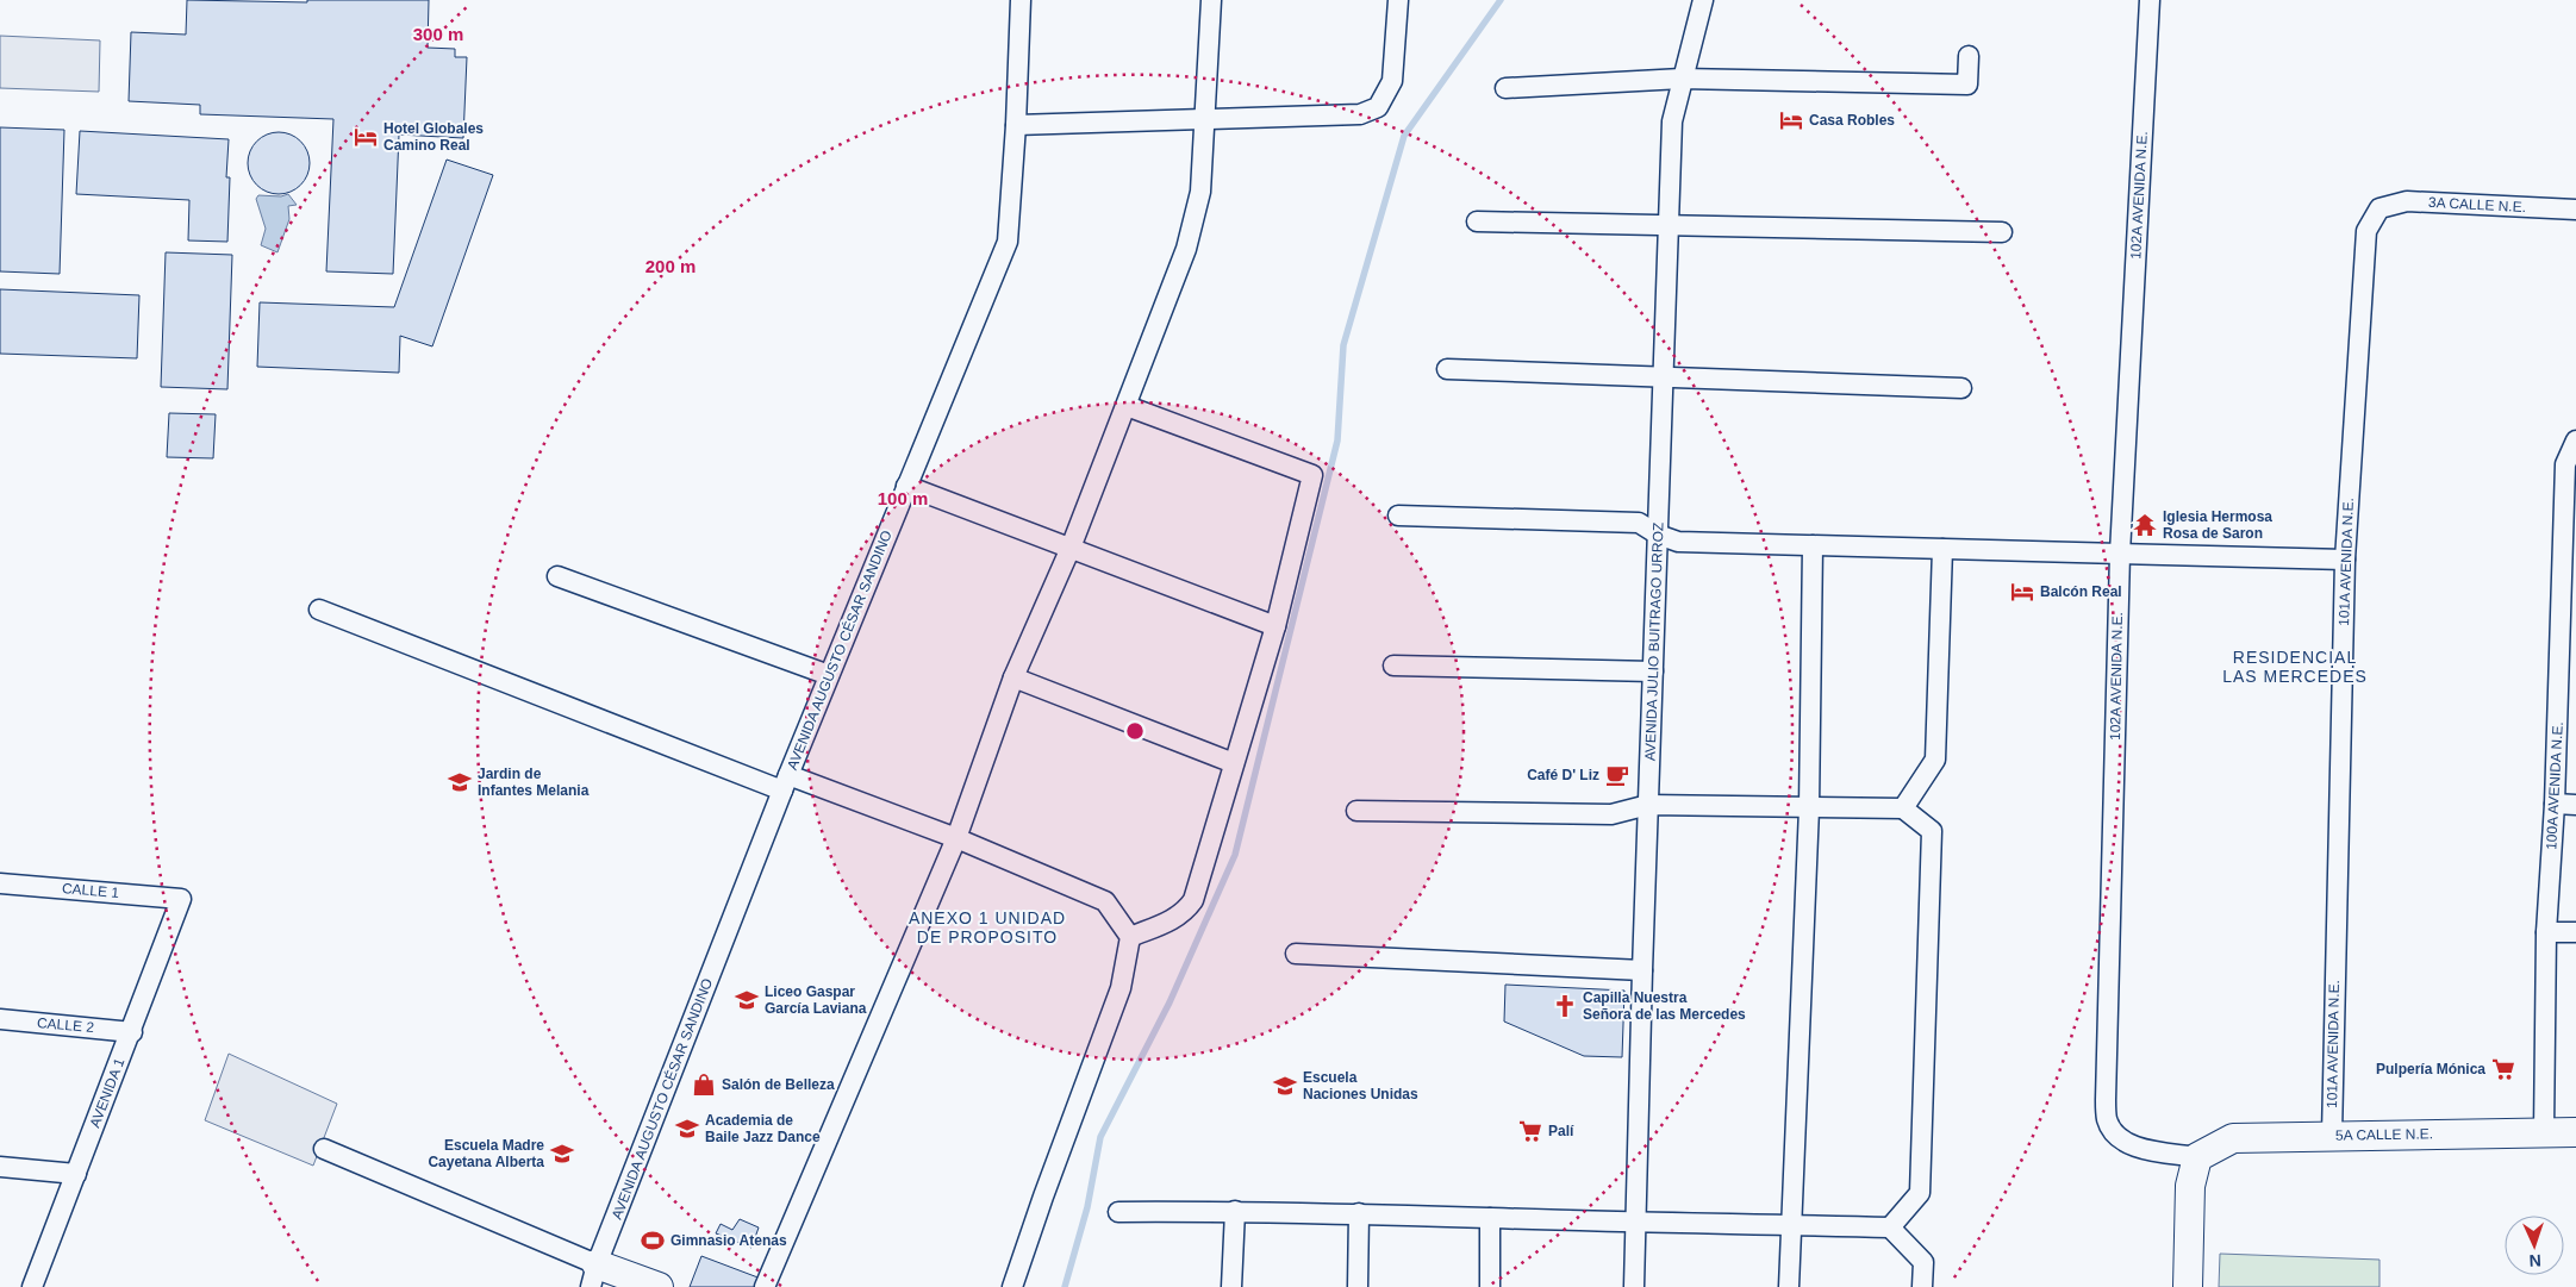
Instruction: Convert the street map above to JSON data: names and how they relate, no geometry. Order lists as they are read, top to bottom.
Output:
{
  "streets": {
    "street": [
      "102A AVENIDA N.E.",
      "3A CALLE N.E.",
      "101A AVENIDA N.E.",
      "AVENIDA JULIO BUITRAGO URROZ",
      "AVENIDA AUGUSTO CÉSAR SANDINO",
      "100A AVENIDA N.E.",
      "CALLE 1",
      "CALLE 2",
      "AVENIDA 1",
      "5A CALLE N.E."
    ]
  },
  "crossings": [
    ["102A AVENIDA N.E.", "5A CALLE N.E."],
    ["3A CALLE N.E.", "101A AVENIDA N.E."],
    ["101A AVENIDA N.E.", "5A CALLE N.E."],
    ["100A AVENIDA N.E.", "5A CALLE N.E."],
    ["CALLE 1", "AVENIDA 1"],
    ["CALLE 2", "AVENIDA 1"]
  ],
  "districts": ["RESIDENCIAL LAS MERCEDES", "ANEXO 1 UNIDAD DE PROPOSITO"],
  "places": {
    "hotel": ["Casa Robles", "Hotel Globales Camino Real", "Balcón Real"],
    "temple": ["Iglesia Hermosa Rosa de Saron"],
    "cafe": ["Café D' Liz"],
    "school or university": [
      "Jardin de Infantes Melania",
      "Liceo Gaspar García Laviana",
      "Escuela Naciones Unidas",
      "Academia de Baile Jazz Dance",
      "Escuela Madre Cayetana Alberta"
    ],
    "church": ["Capilla Nuestra Señora de las Mercedes"],
    "supermarket": ["Pulpería Mónica", "Palí"],
    "shop": ["Salón de Belleza"],
    "sports": ["Gimnasio Atenas"]
  },
  "north": "bottom",
  "rings": ["300 m", "200 m", "100 m"]
}
